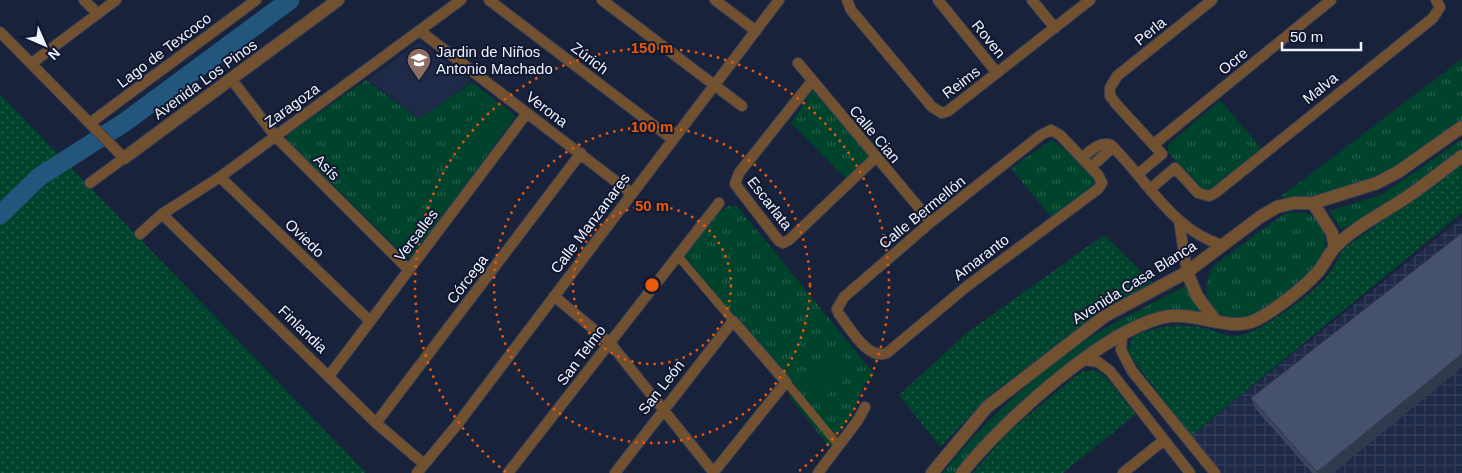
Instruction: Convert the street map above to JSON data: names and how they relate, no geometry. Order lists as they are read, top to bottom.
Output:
{
  "streets": {
    "street": [
      "Perla",
      "Roven",
      "Lago de Texcoco",
      "Zúrich",
      "Ocre",
      "Avenida Los Pinos",
      "Reims",
      "Malva",
      "Zaragoza",
      "Verona",
      "Calle Cian",
      "Asís",
      "Escarlata",
      "Calle Bermellón",
      "Calle Manzanares",
      "Versalles",
      "Oviedo",
      "Amaranto",
      "Córcega",
      "Avenida Casa Blanca",
      "Finlandia",
      "San Telmo",
      "San León"
    ]
  },
  "crossings": [
    ["Perla", "Ocre"],
    ["Roven", "Reims"],
    ["Zúrich", "Calle Manzanares"],
    ["Avenida Los Pinos", "Asís"],
    ["Zaragoza", "Verona"],
    ["Zaragoza", "Asís"],
    ["Zaragoza", "Oviedo"],
    ["Zaragoza", "Finlandia"],
    ["Verona", "Calle Manzanares"],
    ["Verona", "Versalles"],
    ["Verona", "Córcega"],
    ["Calle Cian", "Escarlata"],
    ["Calle Cian", "Calle Bermellón"],
    ["Asís", "Versalles"],
    ["Calle Bermellón", "Amaranto"],
    ["Calle Manzanares", "Finlandia"],
    ["Versalles", "Oviedo"],
    ["Versalles", "Finlandia"],
    ["Córcega", "Finlandia"]
  ],
  "places": {
    "school or university": ["Jardin de Niños Antonio Machado"]
  },
  "scale_bar": "50 m",
  "north": "bottom right",
  "rings": ["150 m", "100 m", "50 m"]
}
